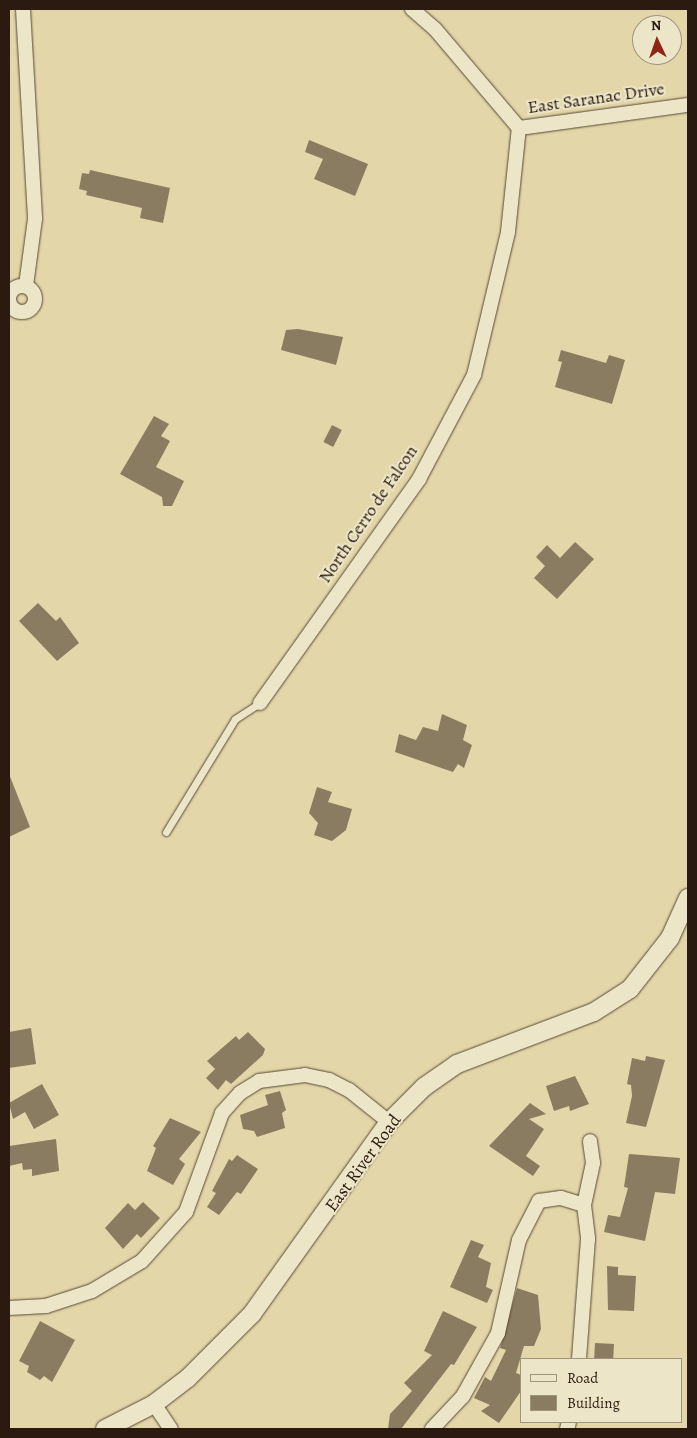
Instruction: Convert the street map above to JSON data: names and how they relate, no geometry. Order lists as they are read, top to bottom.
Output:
{
  "streets": {
    "street": ["East Saranac Drive", "North Cerro de Falcon", "East River Road"]
  },
  "crossings": [
    ["East Saranac Drive", "North Cerro de Falcon"]
  ],
  "legend": ["Road", "Building"],
  "north": "top"
}
